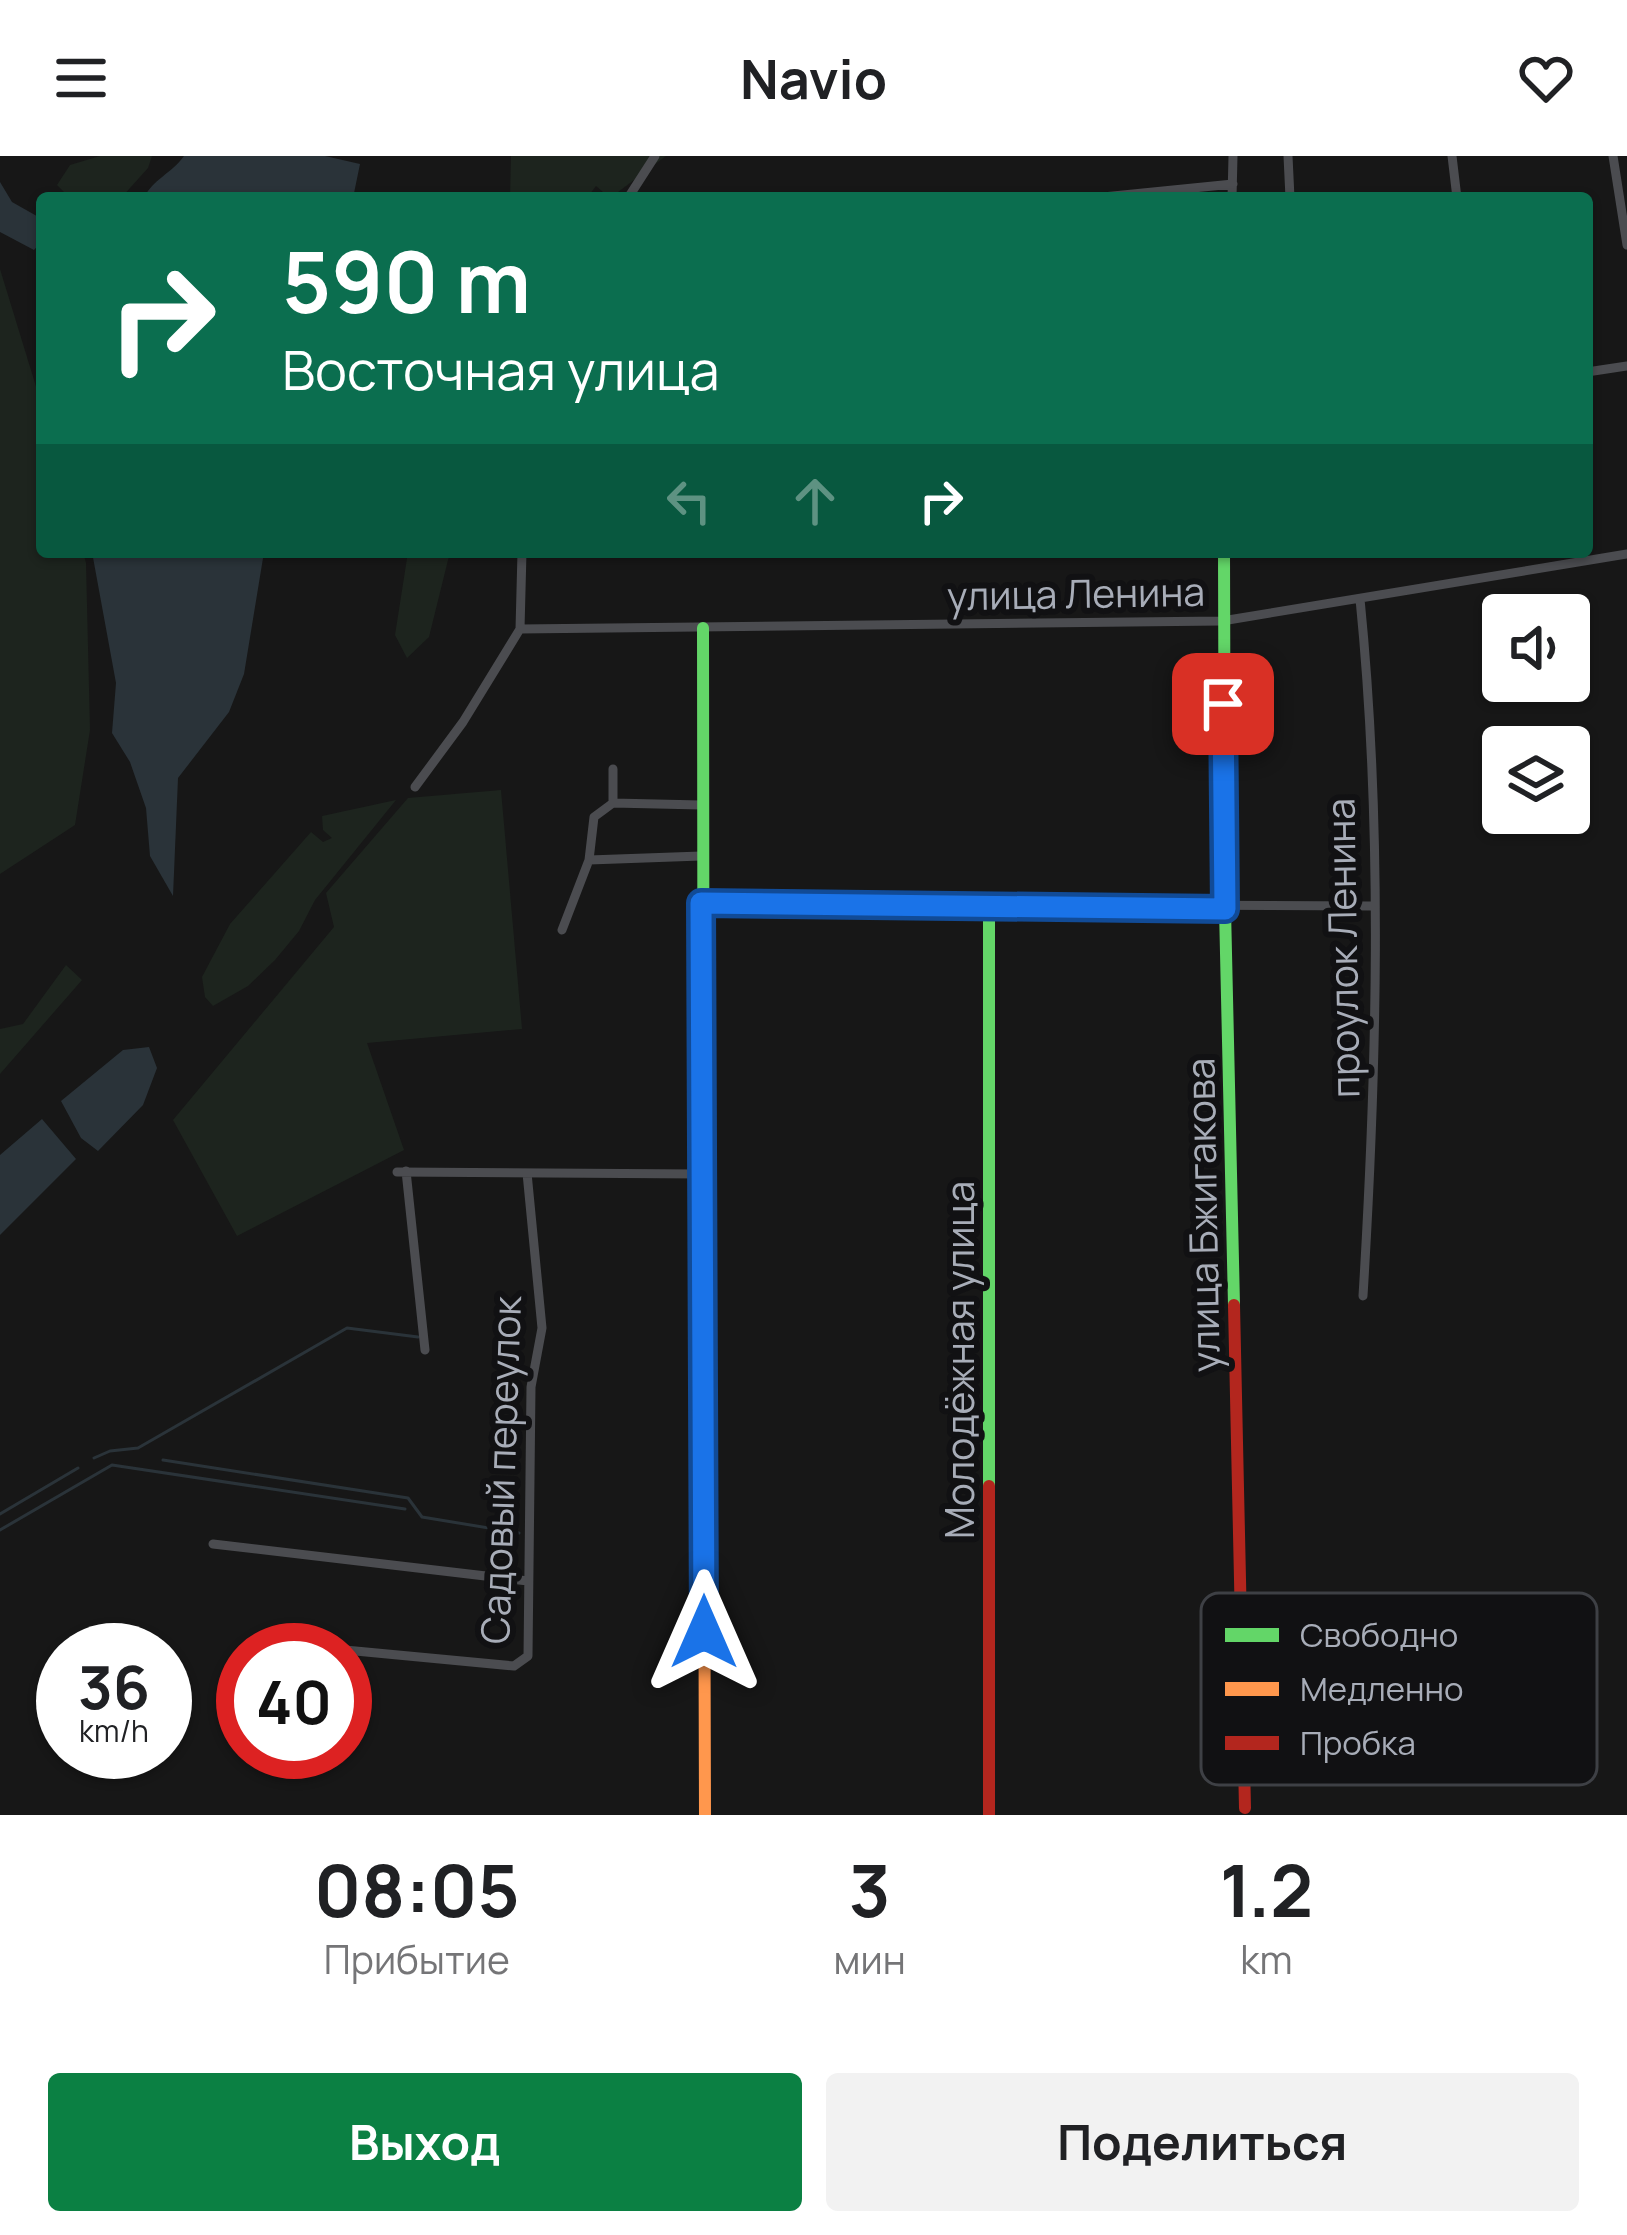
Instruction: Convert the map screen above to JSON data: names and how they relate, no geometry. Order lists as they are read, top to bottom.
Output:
{
  "streets": {
    "street": [
      "улица Ленина",
      "проулок Ленина",
      "улица Бжигакова",
      "Молодёжная улица",
      "Садовый переулок"
    ]
  },
  "crossings": [
    ["улица Ленина", "проулок Ленина"],
    ["улица Ленина", "улица Бжигакова"]
  ],
  "legend": ["Свободно", "Медленно", "Пробка"],
  "page": {
    "header": "Navio",
    "turn": ["590 m", "Восточная улица"],
    "speed": "36 km/h",
    "limit": "40",
    "eta": [
      "08:05",
      "Прибытие",
      "3",
      "мин",
      "1.2",
      "km"
    ],
    "buttons": ["Выход", "Поделиться"]
  }
}
